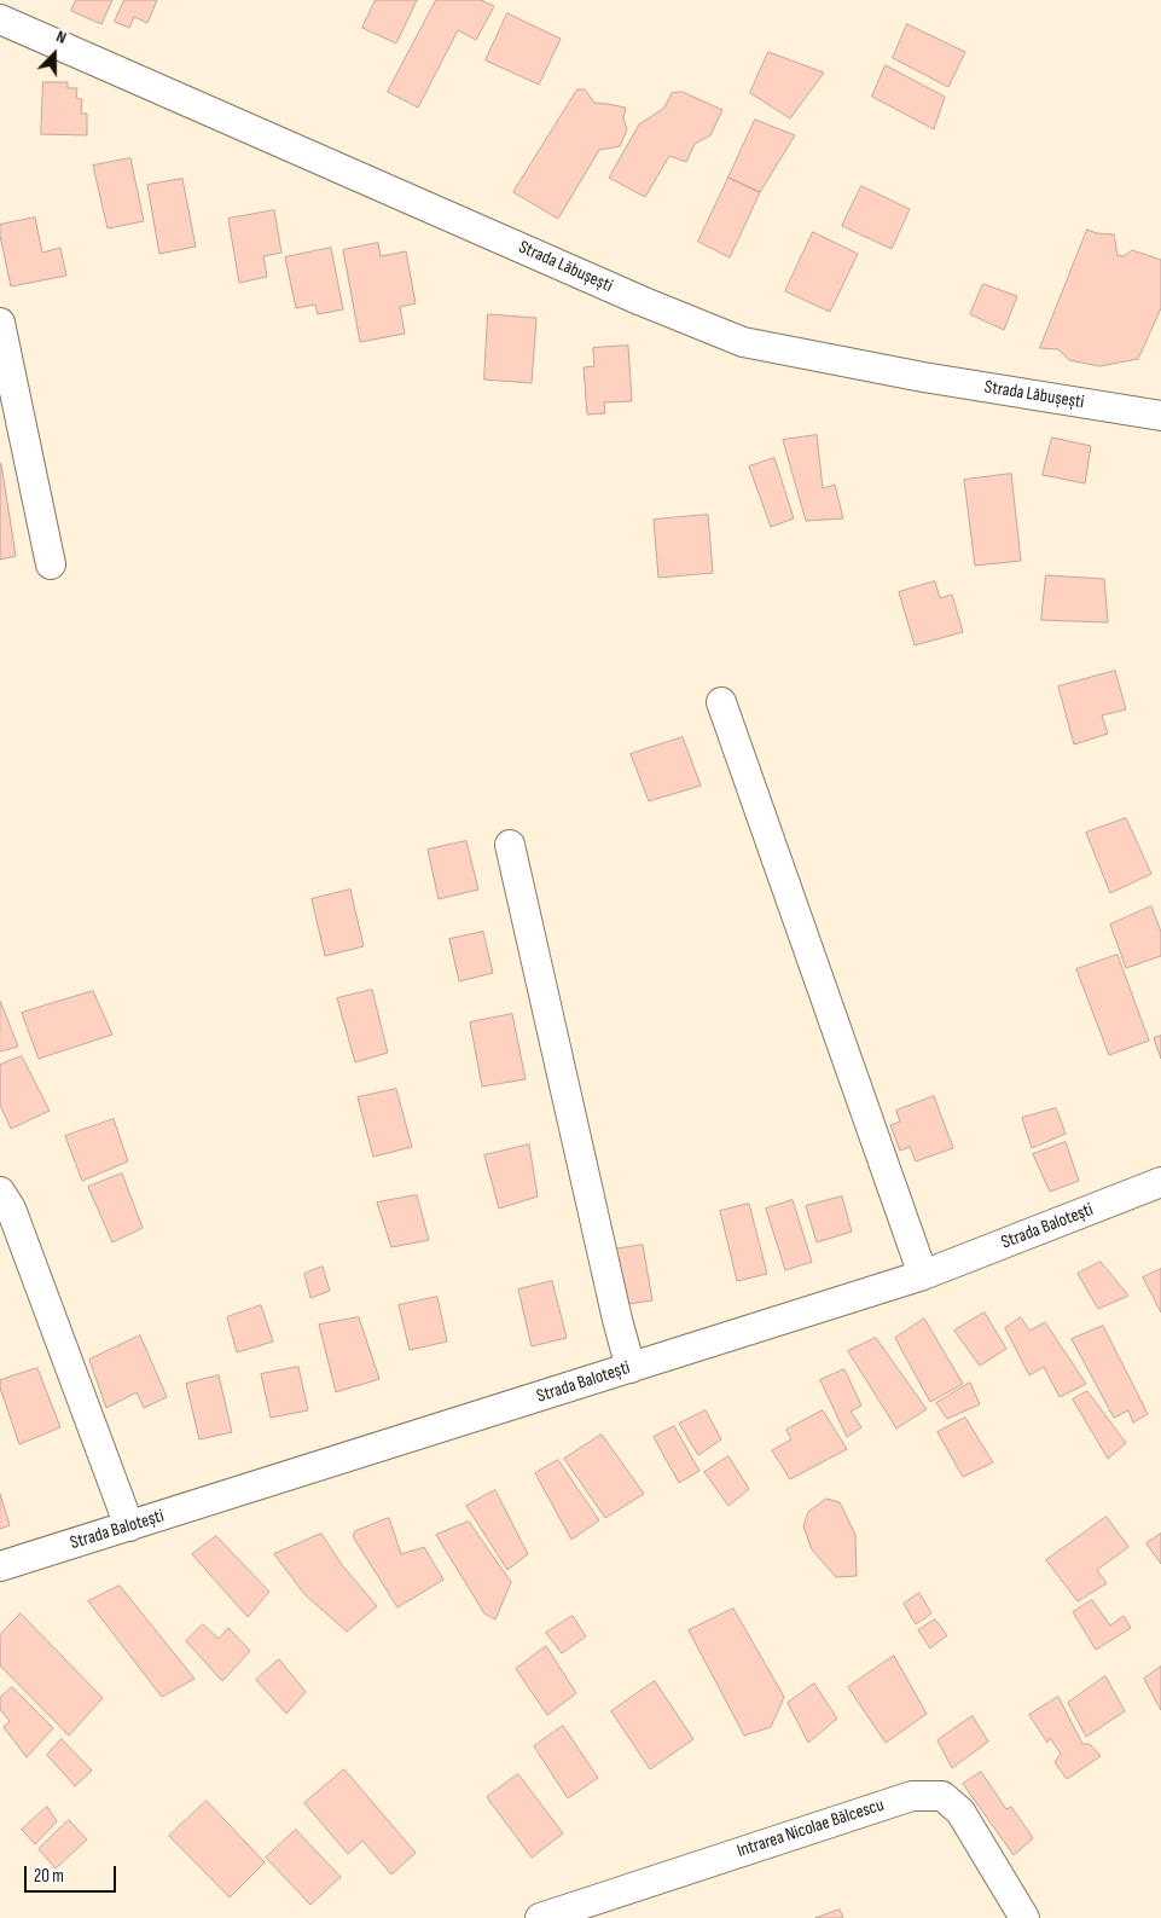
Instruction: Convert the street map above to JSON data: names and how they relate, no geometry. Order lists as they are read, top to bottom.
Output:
{
  "streets": {
    "street": ["Strada Lăbușești", "Strada Balotești", "Intrarea Nicolae Bălcescu"]
  },
  "scale_bar": "20 m",
  "north": "top"
}
